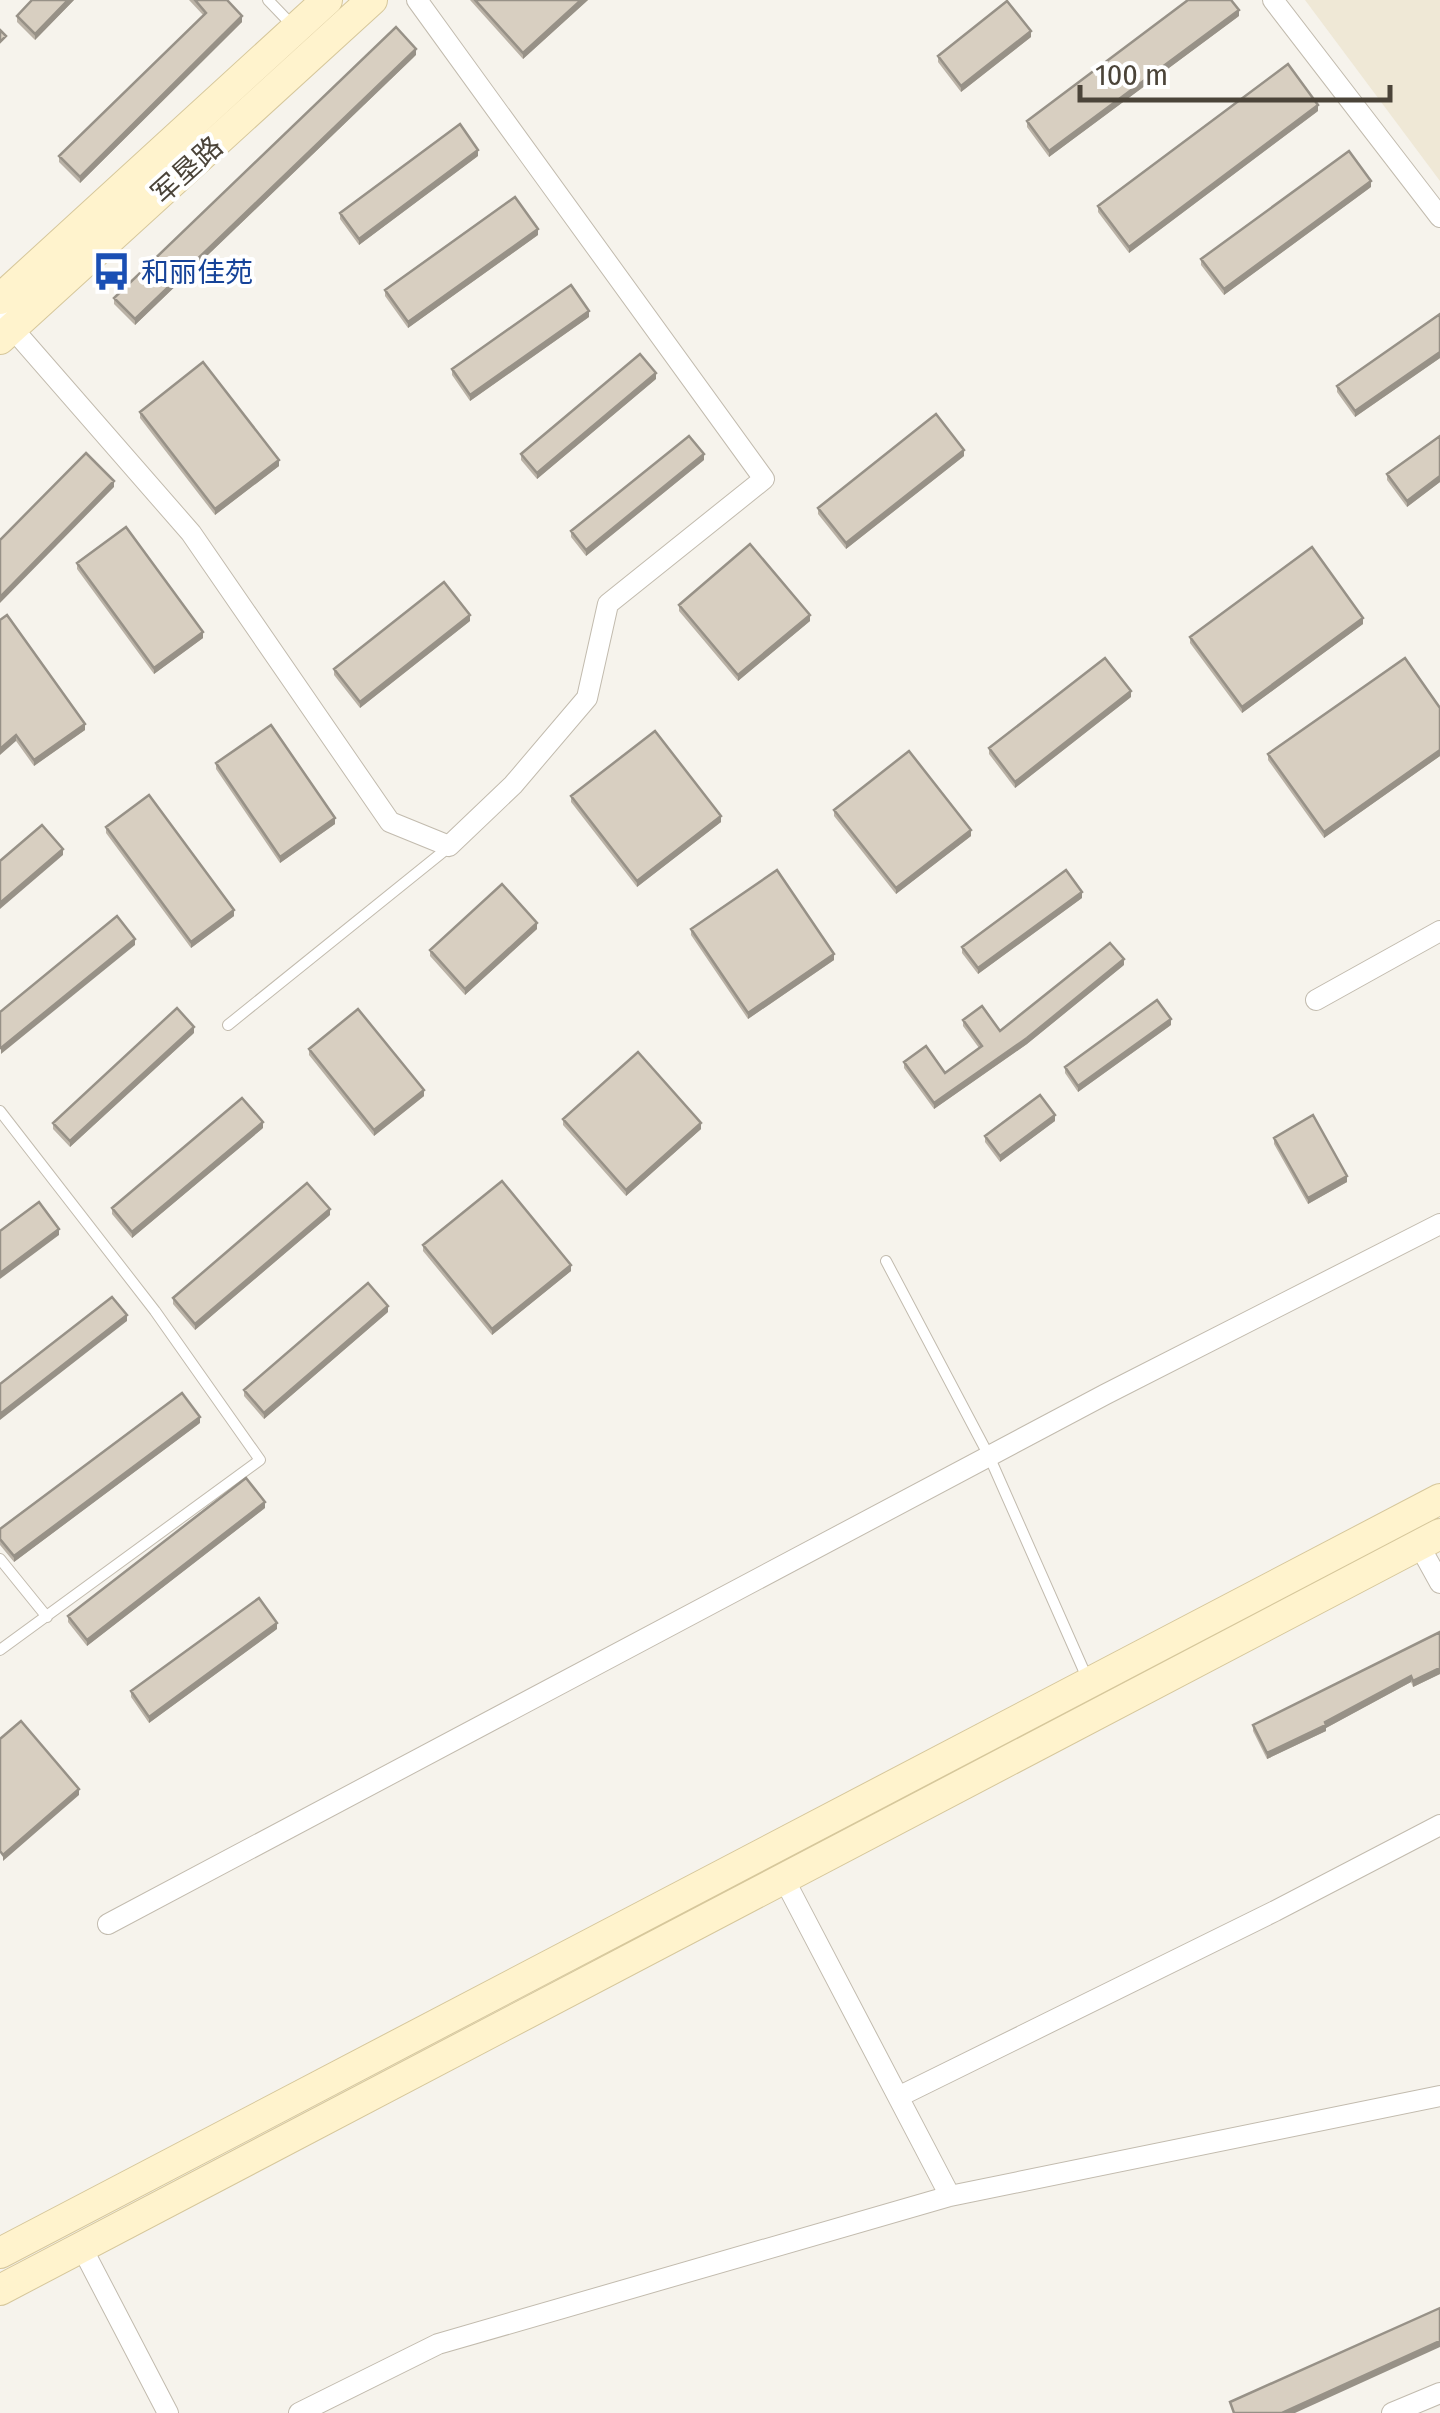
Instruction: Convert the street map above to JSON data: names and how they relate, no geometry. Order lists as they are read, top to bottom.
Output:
{
  "streets": {
    "main road": ["军垦路"]
  },
  "places": {
    "bus stop": ["和丽佳苑"]
  },
  "scale_bar": "100 m"
}
